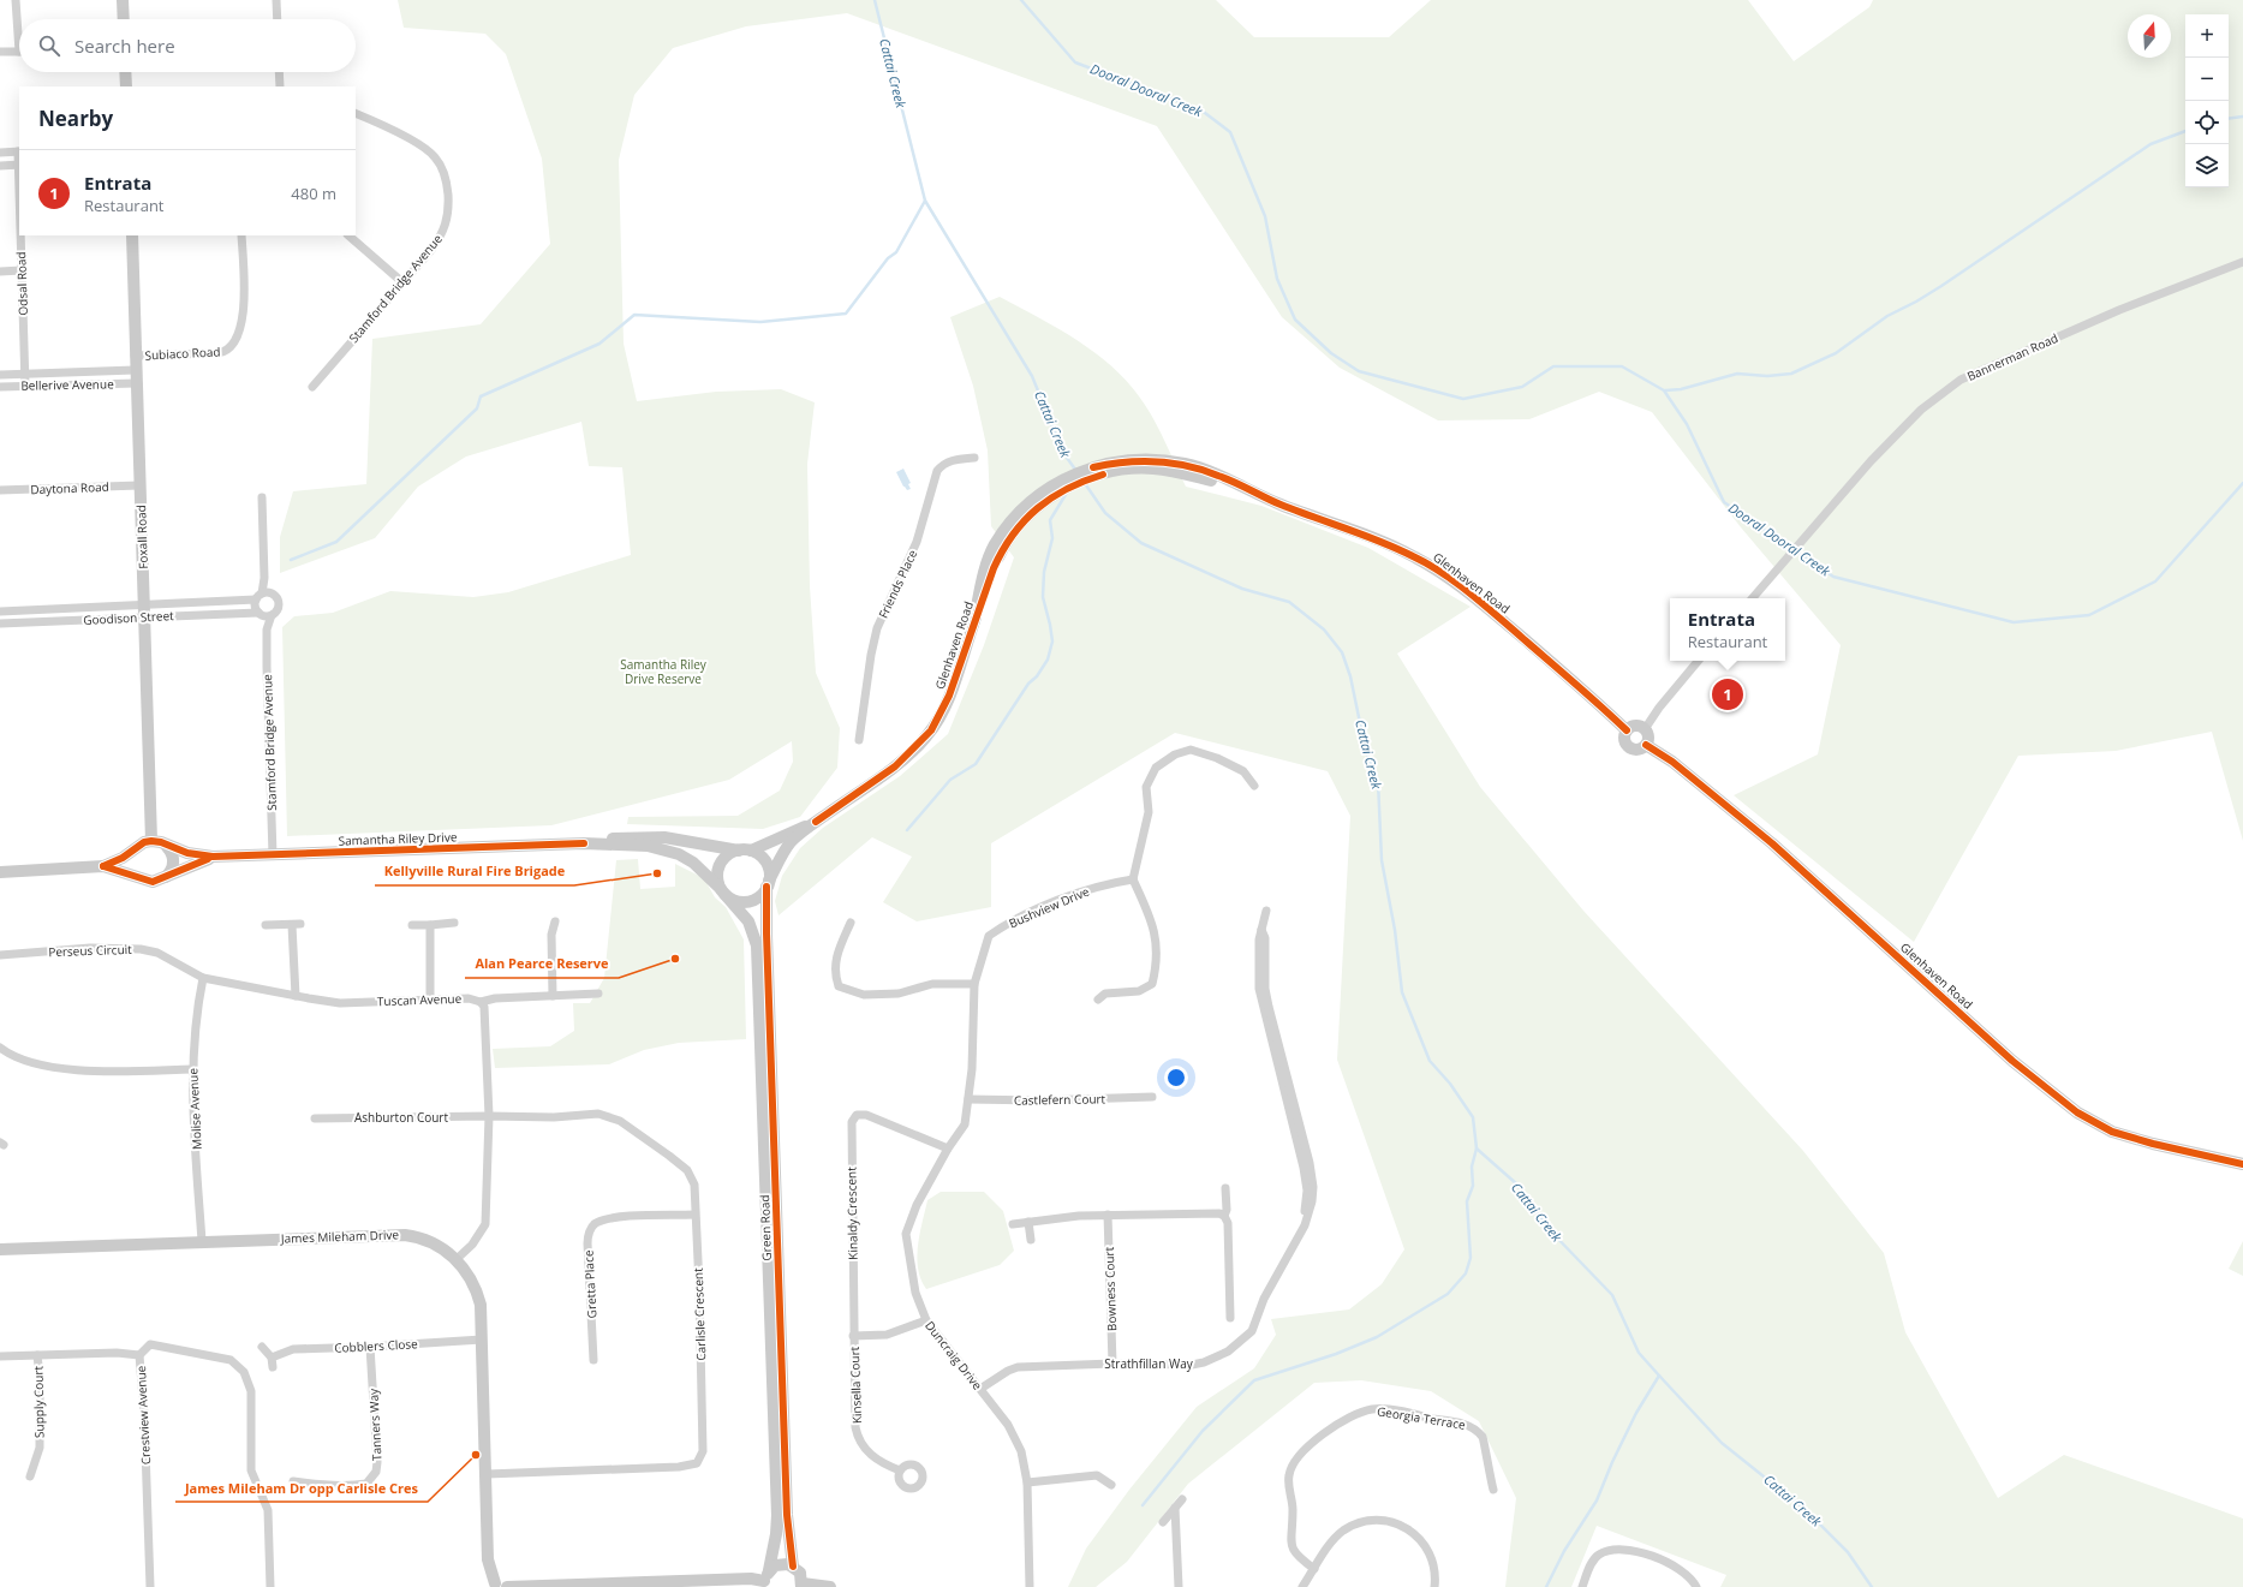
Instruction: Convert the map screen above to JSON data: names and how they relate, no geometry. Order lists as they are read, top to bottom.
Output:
{
  "streets": {
    "main road": [
      "Foxall Road",
      "Glenhaven Road",
      "Samantha Riley Drive",
      "Green Road",
      "James Mileham Drive"
    ],
    "street": [
      "Odsal Road",
      "Stamford Bridge Avenue",
      "Subiaco Road",
      "Bannerman Road",
      "Bellerive Avenue",
      "Daytona Road",
      "Friends Place",
      "Goodison Street",
      "Bushview Drive",
      "Perseus Circuit",
      "Tuscan Avenue",
      "Castlefern Court",
      "Molise Avenue",
      "Ashburton Court",
      "Kinaldy Crescent",
      "Gretta Place",
      "Bowness Court",
      "Carlisle Crescent",
      "Cobblers Close",
      "Duncraig Drive",
      "Strathfillan Way",
      "Kinsella Court",
      "Supply Court",
      "Crestview Avenue",
      "Georgia Terrace",
      "Tanners Way"
    ]
  },
  "crossings": [
    ["Odsal Road", "Bellerive Avenue"],
    ["Stamford Bridge Avenue", "Goodison Street"],
    ["Stamford Bridge Avenue", "Samantha Riley Drive"],
    ["Subiaco Road", "Foxall Road"],
    ["Bellerive Avenue", "Foxall Road"],
    ["Daytona Road", "Foxall Road"],
    ["Foxall Road", "Goodison Street"],
    ["Foxall Road", "Samantha Riley Drive"],
    ["Glenhaven Road", "Samantha Riley Drive"],
    ["Glenhaven Road", "Green Road"],
    ["Samantha Riley Drive", "Green Road"],
    ["Bushview Drive", "Duncraig Drive"],
    ["Perseus Circuit", "Tuscan Avenue"],
    ["Perseus Circuit", "Molise Avenue"],
    ["Tuscan Avenue", "Molise Avenue"],
    ["Castlefern Court", "Duncraig Drive"],
    ["Molise Avenue", "James Mileham Drive"],
    ["Ashburton Court", "Carlisle Crescent"],
    ["Kinaldy Crescent", "Duncraig Drive"],
    ["Kinaldy Crescent", "Kinsella Court"],
    ["James Mileham Drive", "Carlisle Crescent"],
    ["James Mileham Drive", "Cobblers Close"],
    ["Gretta Place", "Carlisle Crescent"],
    ["Bowness Court", "Strathfillan Way"],
    ["Cobblers Close", "Tanners Way"],
    ["Duncraig Drive", "Strathfillan Way"],
    ["Supply Court", "Crestview Avenue"]
  ],
  "water": ["Cattai Creek", "Dooral Dooral Creek"],
  "parks": ["Samantha Riley Drive Reserve"],
  "places": ["Kellyville Rural Fire Brigade", "Alan Pearce Reserve", "James Mileham Dr opp Carlisle Cres"],
  "north": "top",
  "page": {
    "map_buttons": ["+", "−"],
    "search": "Search here",
    "heading": "Nearby",
    "list": [
      {
        "mark": "1",
        "name": "Entrata",
        "note": "Restaurant",
        "value": "480 m"
      }
    ],
    "popup": ["Entrata", "Restaurant"],
    "pins": "1"
  }
}
